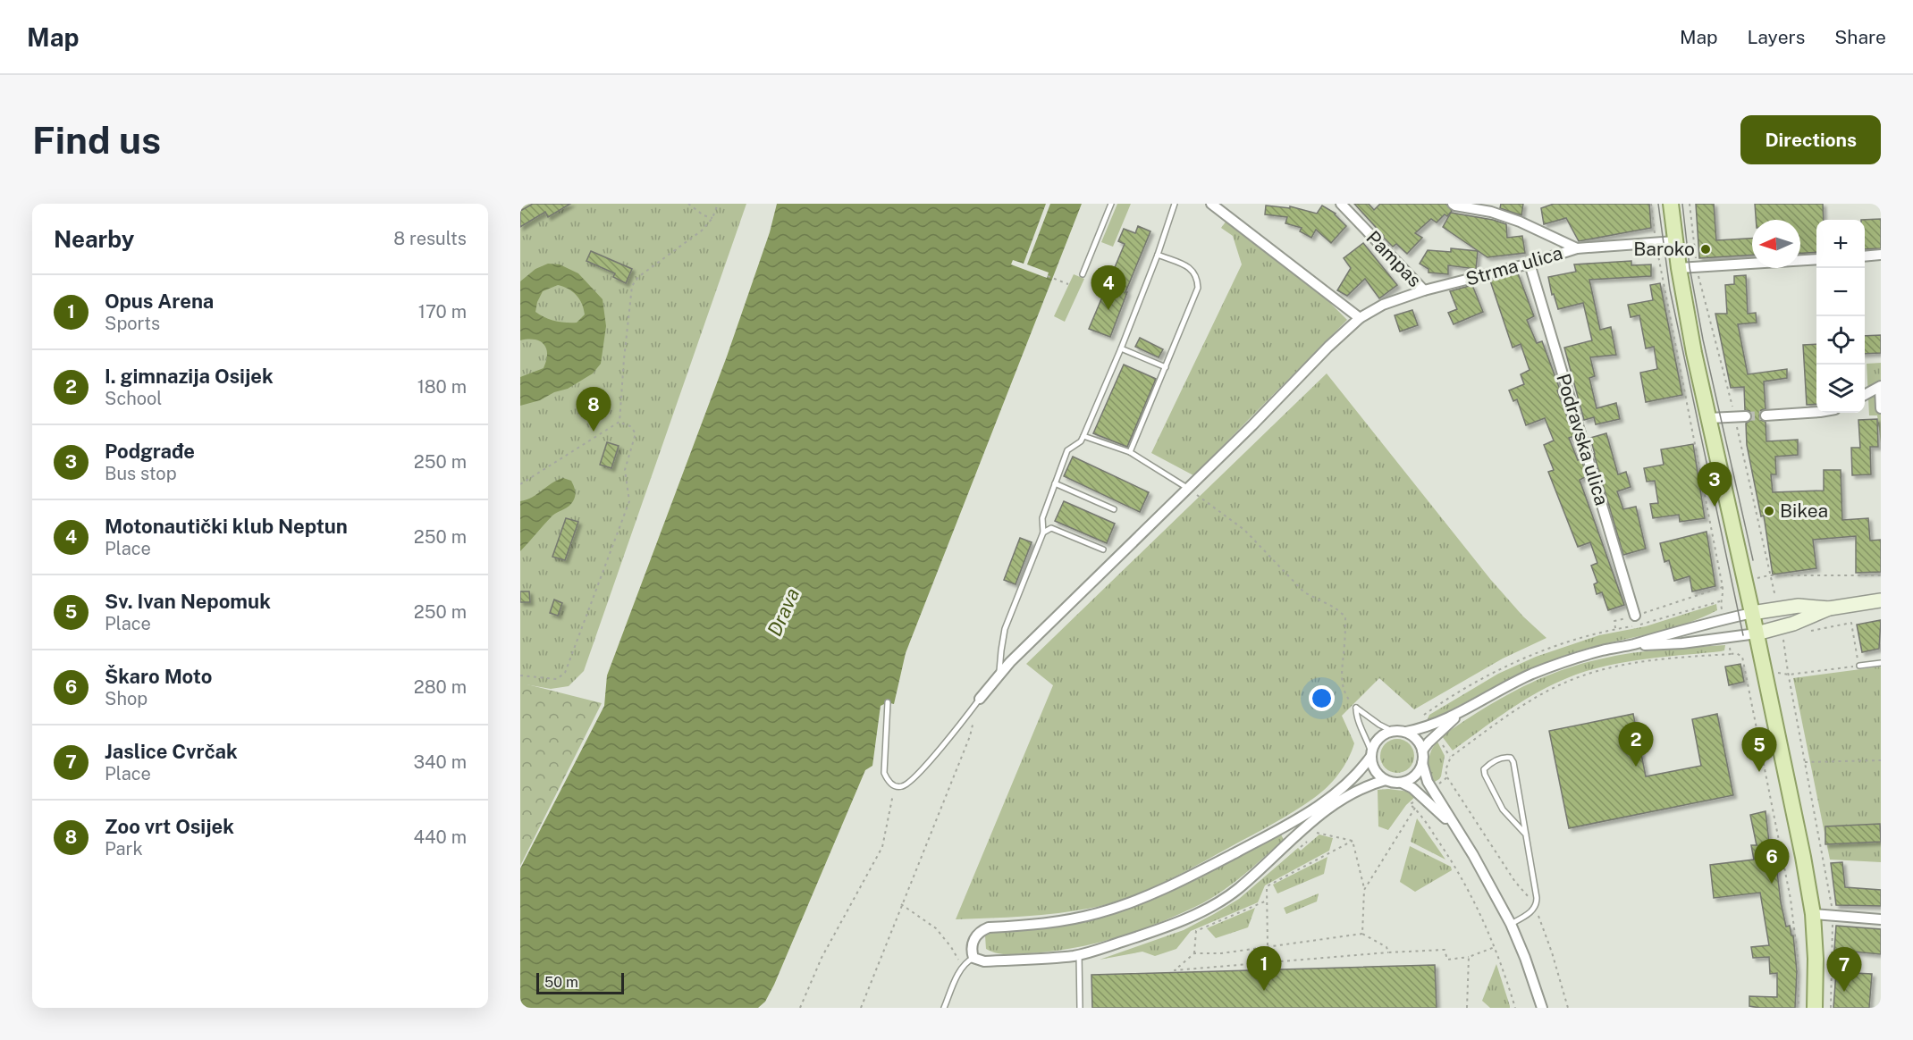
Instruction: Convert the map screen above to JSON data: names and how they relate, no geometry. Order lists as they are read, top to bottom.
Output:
{
  "streets": {
    "street": ["Pampas", "Strma ulica", "Podravska ulica"]
  },
  "crossings": [
    ["Pampas", "Strma ulica"],
    ["Strma ulica", "Podravska ulica"]
  ],
  "water": ["Drava"],
  "places": ["Baroko", "Bikea"],
  "scale_bar": "50 m",
  "north": "left",
  "page": {
    "header": "Map",
    "nav": ["Map", "Layers", "Share"],
    "buttons": "Directions",
    "title": "Find us",
    "heading": ["Nearby", "8 results"],
    "map_buttons": ["+", "−"],
    "pins": [
      "4",
      "8",
      "3",
      "2",
      "5",
      "6",
      "1",
      "7"
    ],
    "list": [
      {
        "mark": "1",
        "name": "Opus Arena",
        "note": "Sports",
        "value": "170 m"
      },
      {
        "mark": "2",
        "name": "I. gimnazija Osijek",
        "note": "School",
        "value": "180 m"
      },
      {
        "mark": "3",
        "name": "Podgrađe",
        "note": "Bus stop",
        "value": "250 m"
      },
      {
        "mark": "4",
        "name": "Motonautički klub Neptun",
        "note": "Place",
        "value": "250 m"
      },
      {
        "mark": "5",
        "name": "Sv. Ivan Nepomuk",
        "note": "Place",
        "value": "250 m"
      },
      {
        "mark": "6",
        "name": "Škaro Moto",
        "note": "Shop",
        "value": "280 m"
      },
      {
        "mark": "7",
        "name": "Jaslice Cvrčak",
        "note": "Place",
        "value": "340 m"
      },
      {
        "mark": "8",
        "name": "Zoo vrt Osijek",
        "note": "Park",
        "value": "440 m"
      }
    ],
    "scale": "50 m"
  }
}
